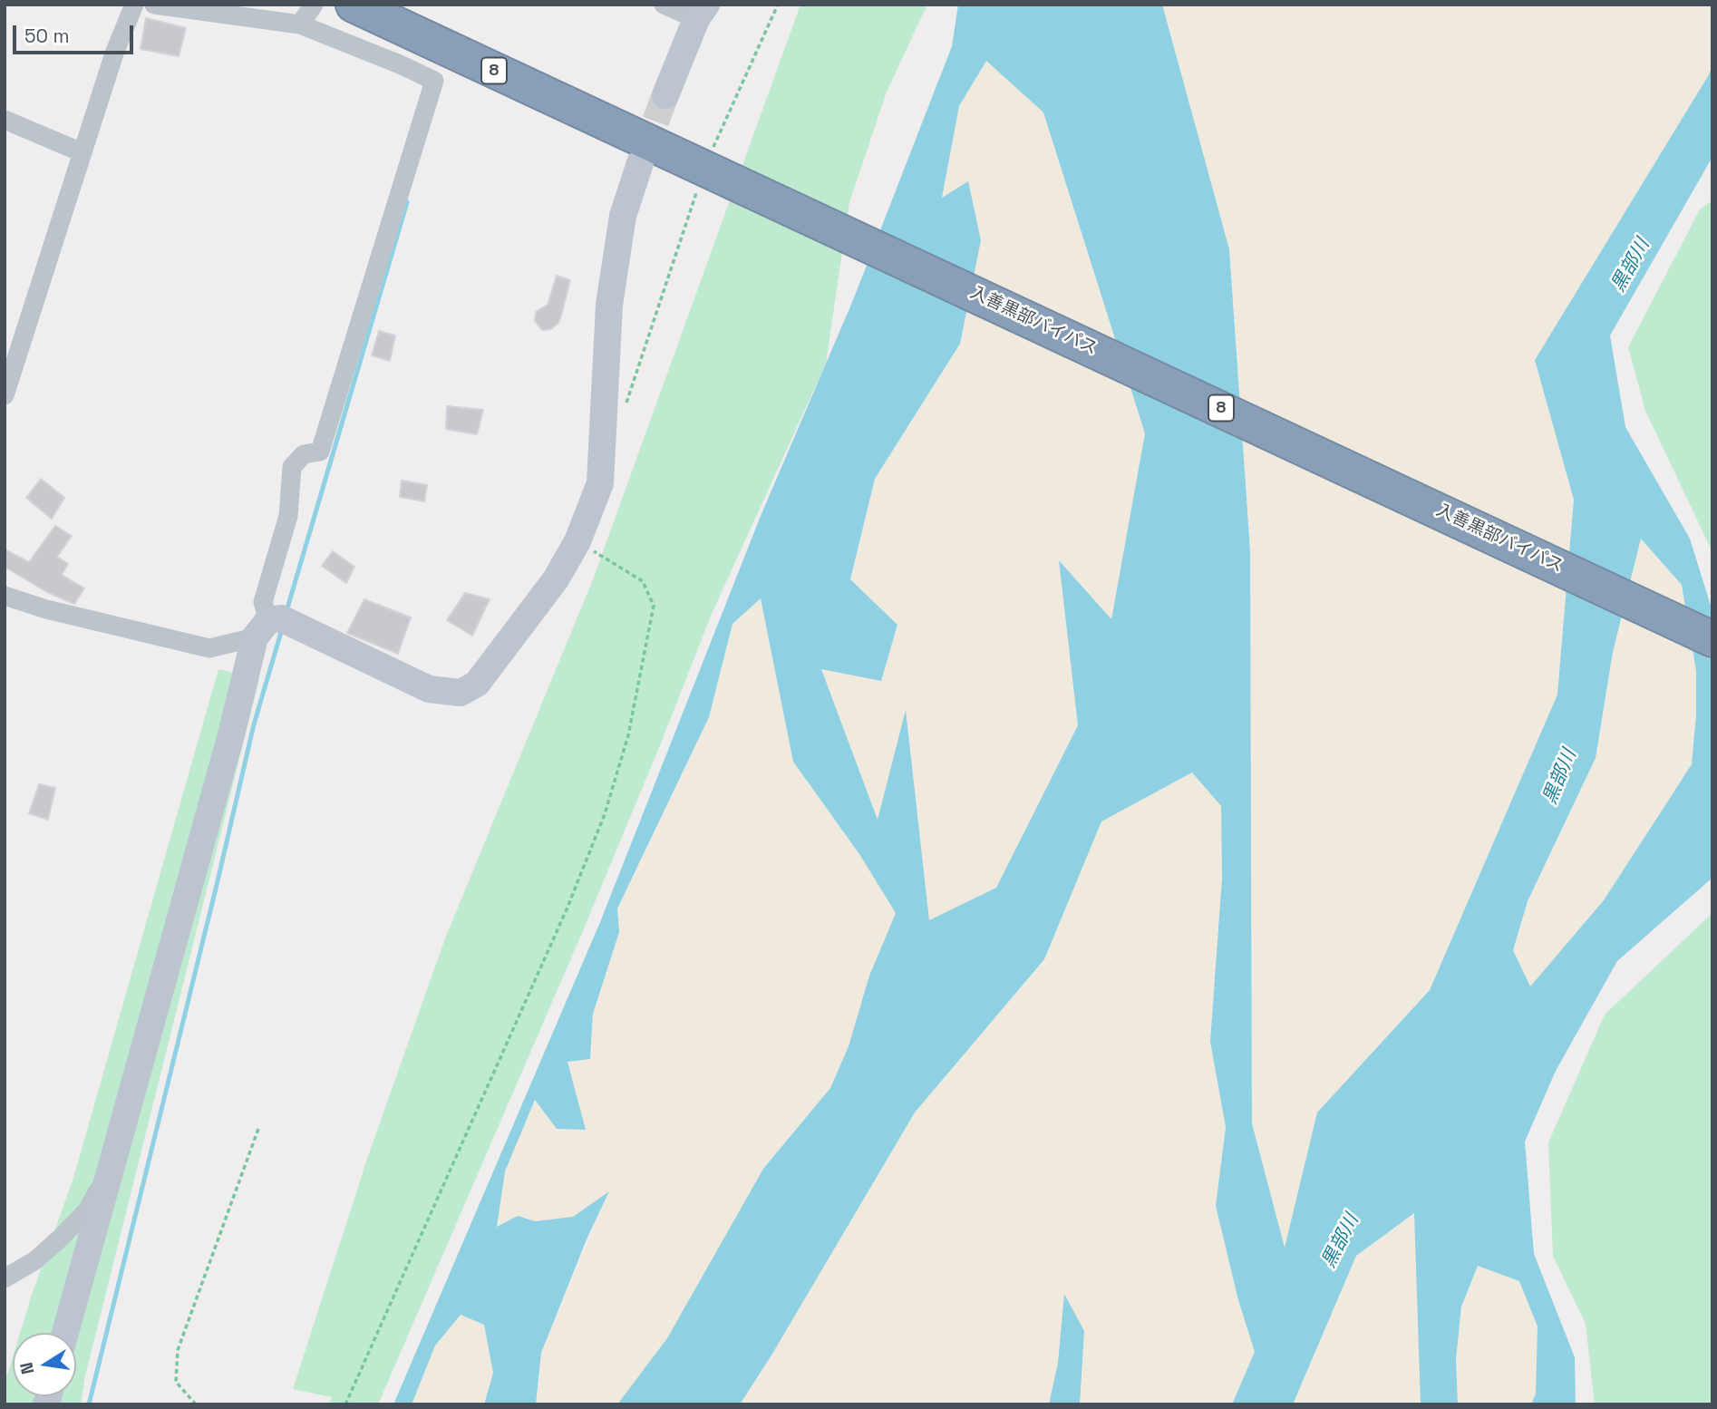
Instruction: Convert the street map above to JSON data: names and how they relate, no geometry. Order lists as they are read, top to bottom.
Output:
{
  "streets": {
    "highway": ["8", "入善黒部バイパス"]
  },
  "water": ["黒部川"],
  "scale_bar": "50 m",
  "north": "left"
}
